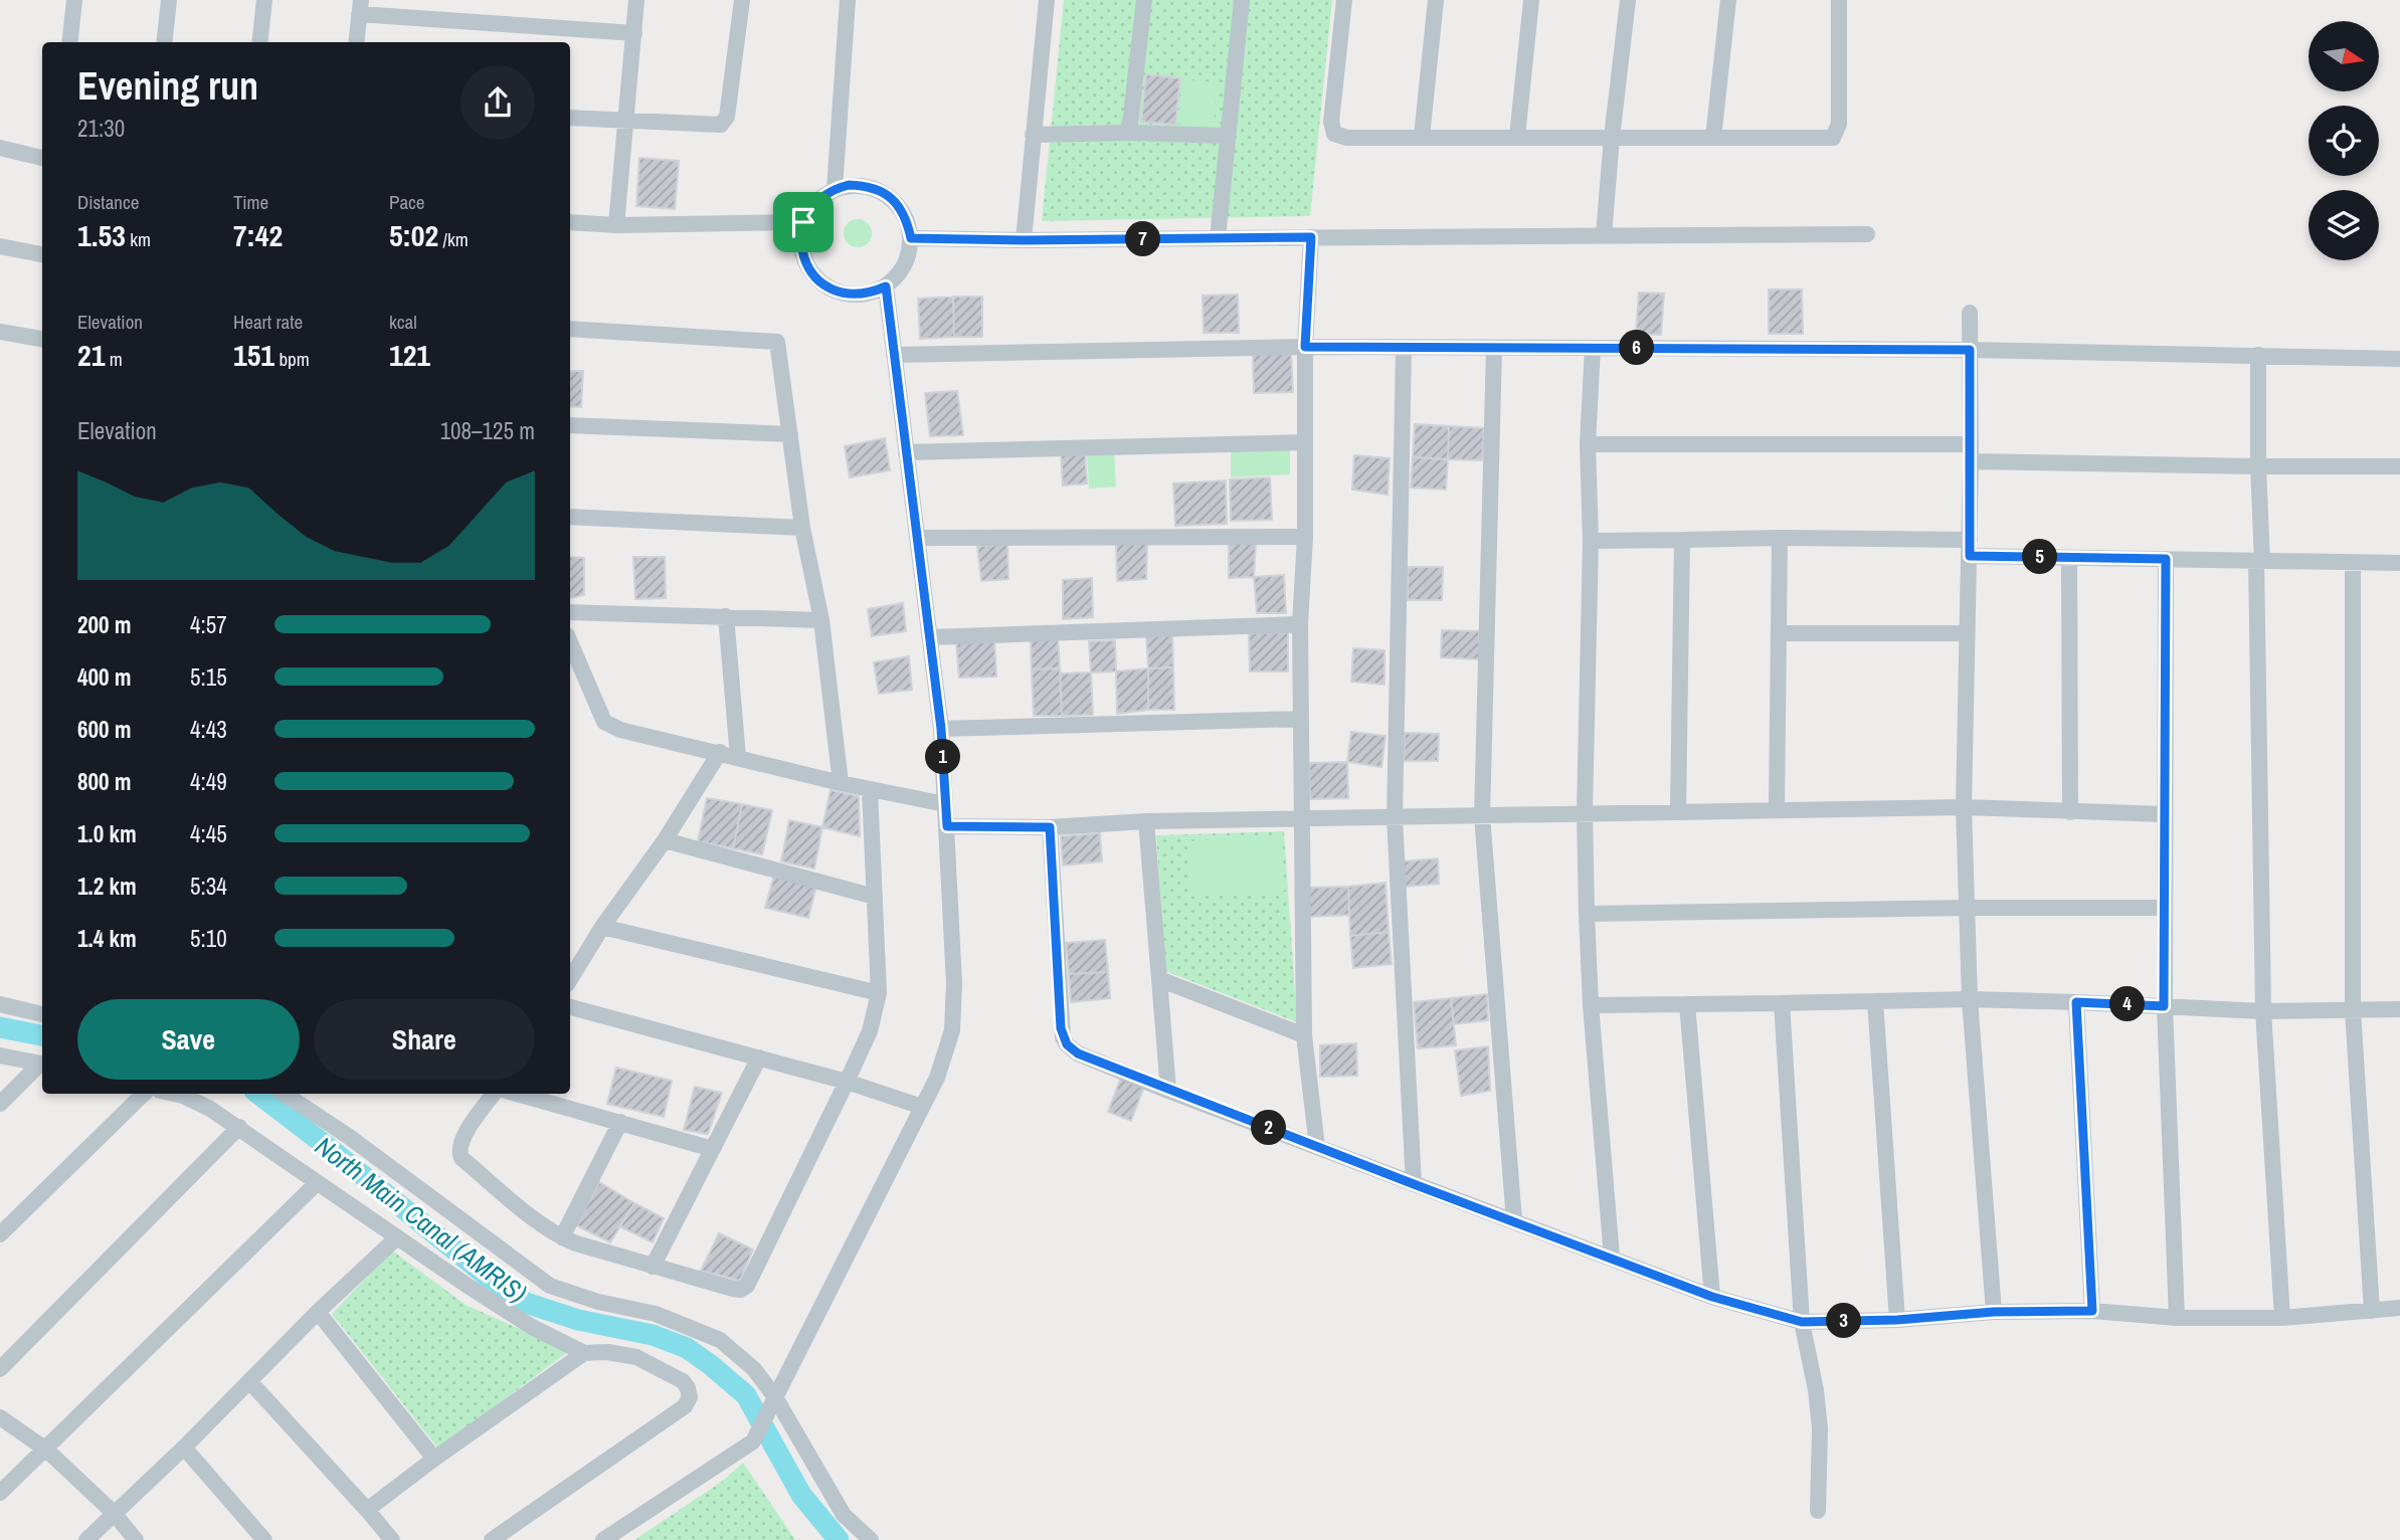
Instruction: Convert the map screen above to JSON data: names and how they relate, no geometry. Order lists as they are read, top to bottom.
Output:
{
  "water": ["North Main Canal (AMRIS)"],
  "north": "right",
  "page": {
    "heading": ["Evening run", "21:30"],
    "stats": [
      ["Distance", "1.53 km"],
      ["Time", "7:42"],
      ["Pace", "5:02 /km"],
      ["Elevation", "21 m"],
      ["Heart rate", "151 bpm"],
      ["kcal", "121"]
    ],
    "pins": [
      "7",
      "6",
      "5",
      "1",
      "4",
      "2",
      "3"
    ],
    "chart": ["Elevation", "108–125 m"],
    "list": [
      {
        "name": "200 m",
        "note": "4:57"
      },
      {
        "name": "400 m",
        "note": "5:15"
      },
      {
        "name": "600 m",
        "note": "4:43"
      },
      {
        "name": "800 m",
        "note": "4:49"
      },
      {
        "name": "1.0 km",
        "note": "4:45"
      },
      {
        "name": "1.2 km",
        "note": "5:34"
      },
      {
        "name": "1.4 km",
        "note": "5:10"
      }
    ],
    "buttons": ["Save", "Share"]
  }
}
